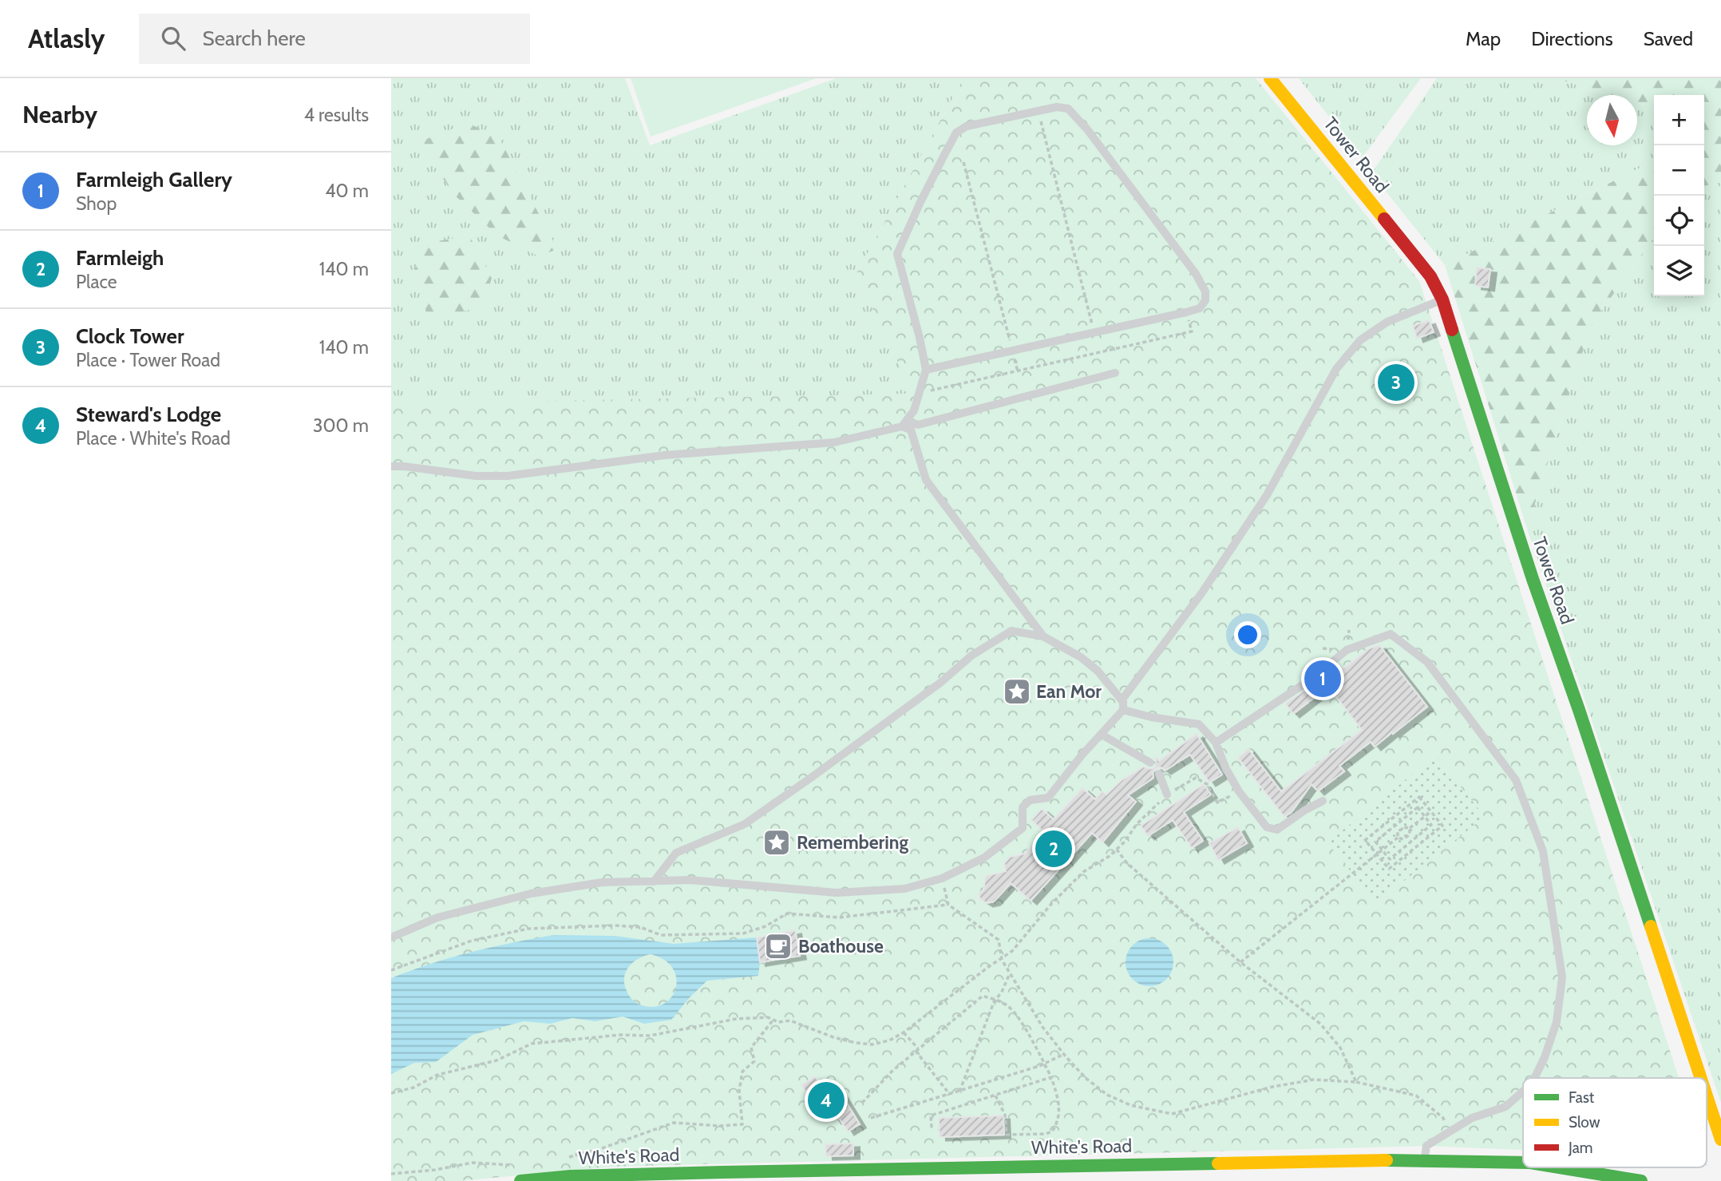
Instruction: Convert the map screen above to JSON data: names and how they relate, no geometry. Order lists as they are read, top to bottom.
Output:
{
  "streets": {
    "street": ["Tower Road", "White's Road"]
  },
  "places": {
    "place": ["Ean Mor", "Remembering"],
    "cafe": ["Boathouse"]
  },
  "legend": ["Fast", "Slow", "Jam"],
  "north": "bottom",
  "page": {
    "header": "Atlasly",
    "search": "Search here",
    "nav": ["Map", "Directions", "Saved"],
    "heading": ["Nearby", "4 results"],
    "map_buttons": ["+", "−"],
    "list": [
      {
        "mark": "1",
        "name": "Farmleigh Gallery",
        "note": "Shop",
        "value": "40 m"
      },
      {
        "mark": "2",
        "name": "Farmleigh",
        "note": "Place",
        "value": "140 m"
      },
      {
        "mark": "3",
        "name": "Clock Tower",
        "note": "Place · Tower Road",
        "value": "140 m"
      },
      {
        "mark": "4",
        "name": "Steward's Lodge",
        "note": "Place · White's Road",
        "value": "300 m"
      }
    ],
    "pins": [
      "3",
      "1",
      "2",
      "4"
    ]
  }
}
